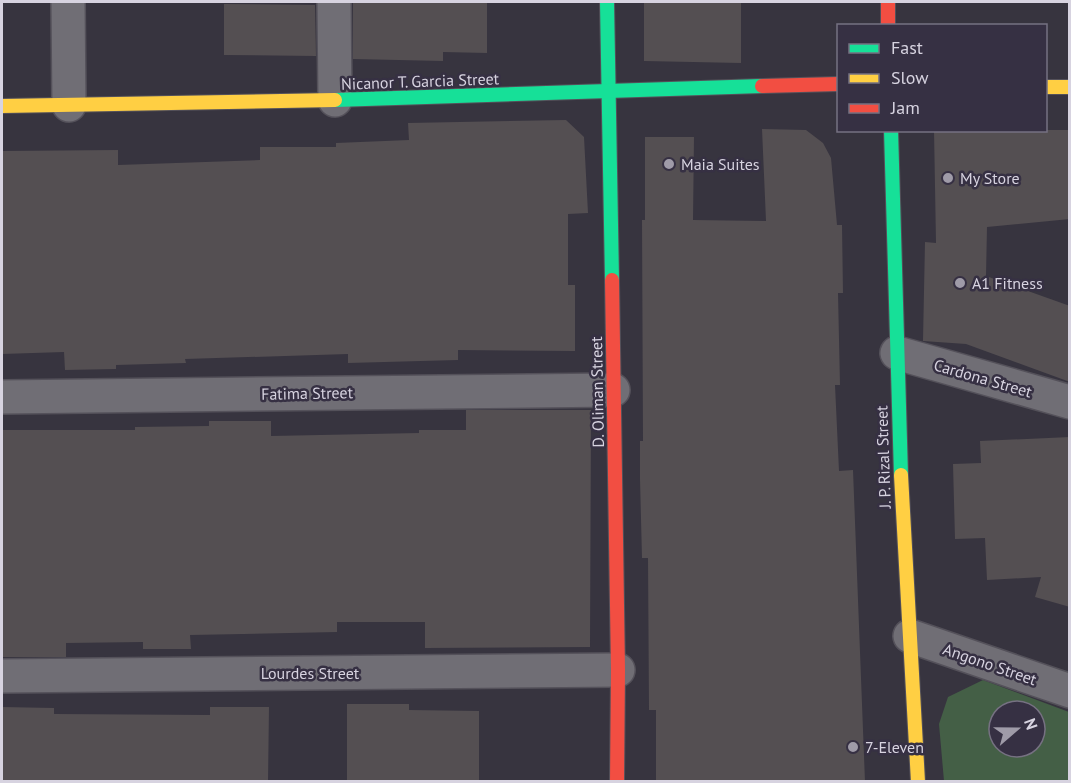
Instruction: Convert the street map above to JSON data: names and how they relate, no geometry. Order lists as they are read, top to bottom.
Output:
{
  "streets": {
    "street": [
      "Nicanor T. Garcia Street",
      "Cardona Street",
      "D. Oliman Street",
      "Fatima Street",
      "J. P. Rizal Street",
      "Angono Street",
      "Lourdes Street"
    ]
  },
  "crossings": [
    ["Nicanor T. Garcia Street", "D. Oliman Street"],
    ["Cardona Street", "J. P. Rizal Street"],
    ["D. Oliman Street", "Fatima Street"],
    ["D. Oliman Street", "Lourdes Street"],
    ["J. P. Rizal Street", "Angono Street"]
  ],
  "places": [
    "Maia Suites",
    "My Store",
    "A1 Fitness",
    "7-Eleven"
  ],
  "legend": ["Fast", "Slow", "Jam"],
  "north": "right"
}
